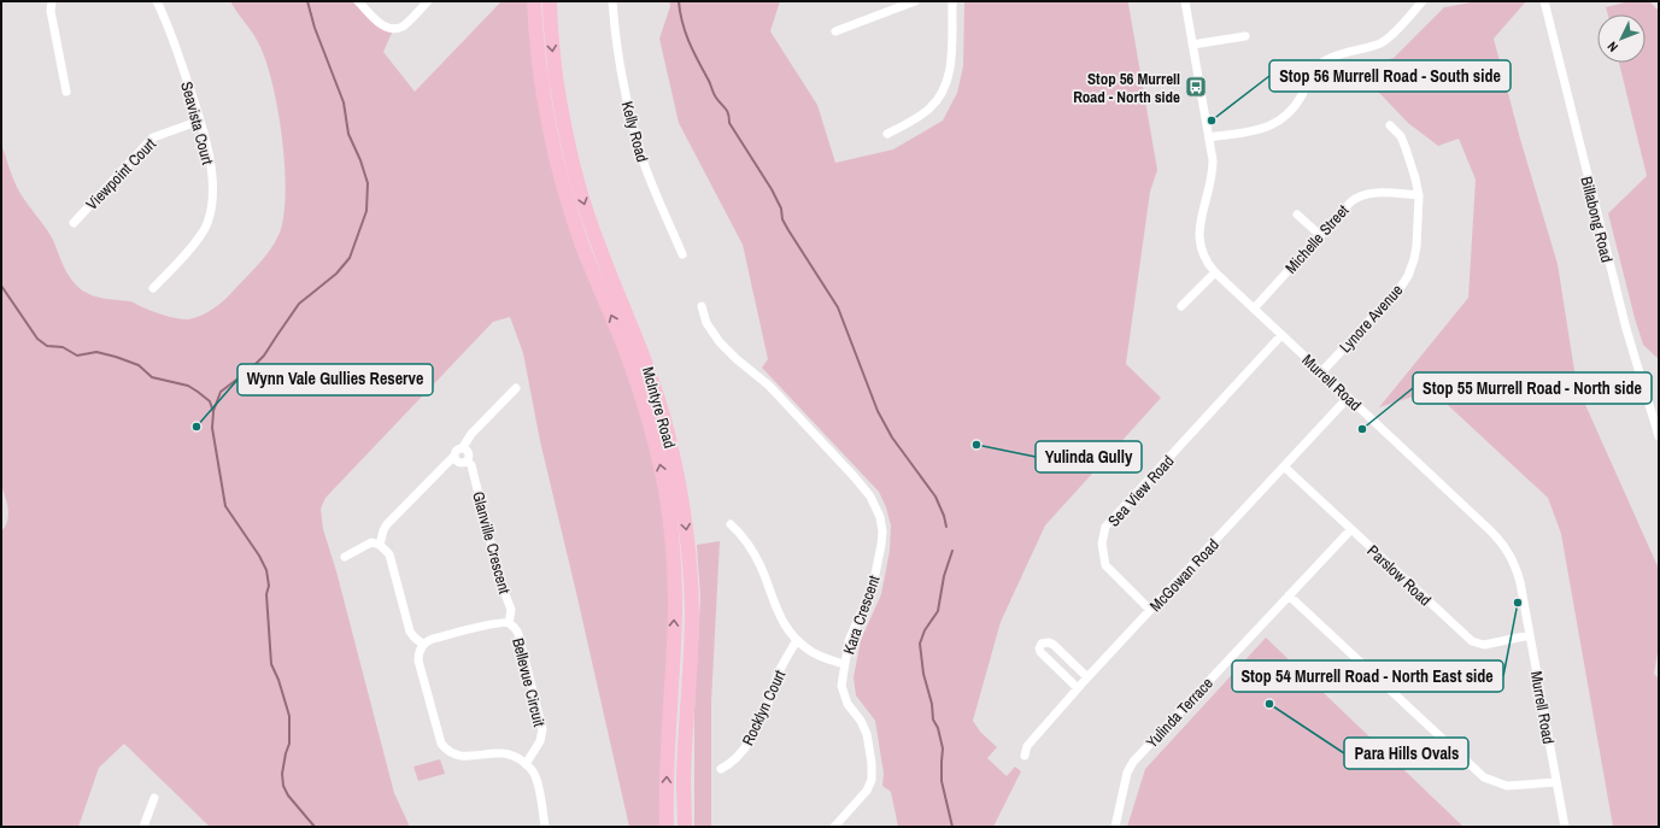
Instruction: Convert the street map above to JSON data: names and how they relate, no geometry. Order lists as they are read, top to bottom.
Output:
{
  "streets": {
    "main road": ["McIntyre Road"],
    "street": [
      "Seavista Court",
      "Kelly Road",
      "Viewpoint Court",
      "Billabong Road",
      "Michelle Street",
      "Lynore Avenue",
      "Murrell Road",
      "Sea View Road",
      "Glanville Crescent",
      "McGowan Road",
      "Parslow Road",
      "Kara Crescent",
      "Bellevue Circuit",
      "Rocklyn Court",
      "Yulinda Terrace"
    ]
  },
  "crossings": [
    ["Seavista Court", "Viewpoint Court"],
    ["Michelle Street", "Lynore Avenue"],
    ["Michelle Street", "Murrell Road"],
    ["Lynore Avenue", "Murrell Road"],
    ["Murrell Road", "Sea View Road"],
    ["Murrell Road", "McGowan Road"],
    ["Murrell Road", "Parslow Road"],
    ["Sea View Road", "McGowan Road"],
    ["Glanville Crescent", "Bellevue Circuit"],
    ["McGowan Road", "Parslow Road"],
    ["Parslow Road", "Yulinda Terrace"]
  ],
  "places": {
    "bus stop": ["Stop 56 Murrell Road - North side"],
    "other": [
      "Stop 56 Murrell Road - South side",
      "Wynn Vale Gullies Reserve",
      "Stop 55 Murrell Road - North side",
      "Yulinda Gully",
      "Stop 54 Murrell Road - North East side",
      "Para Hills Ovals"
    ]
  },
  "north": "bottom left"
}
